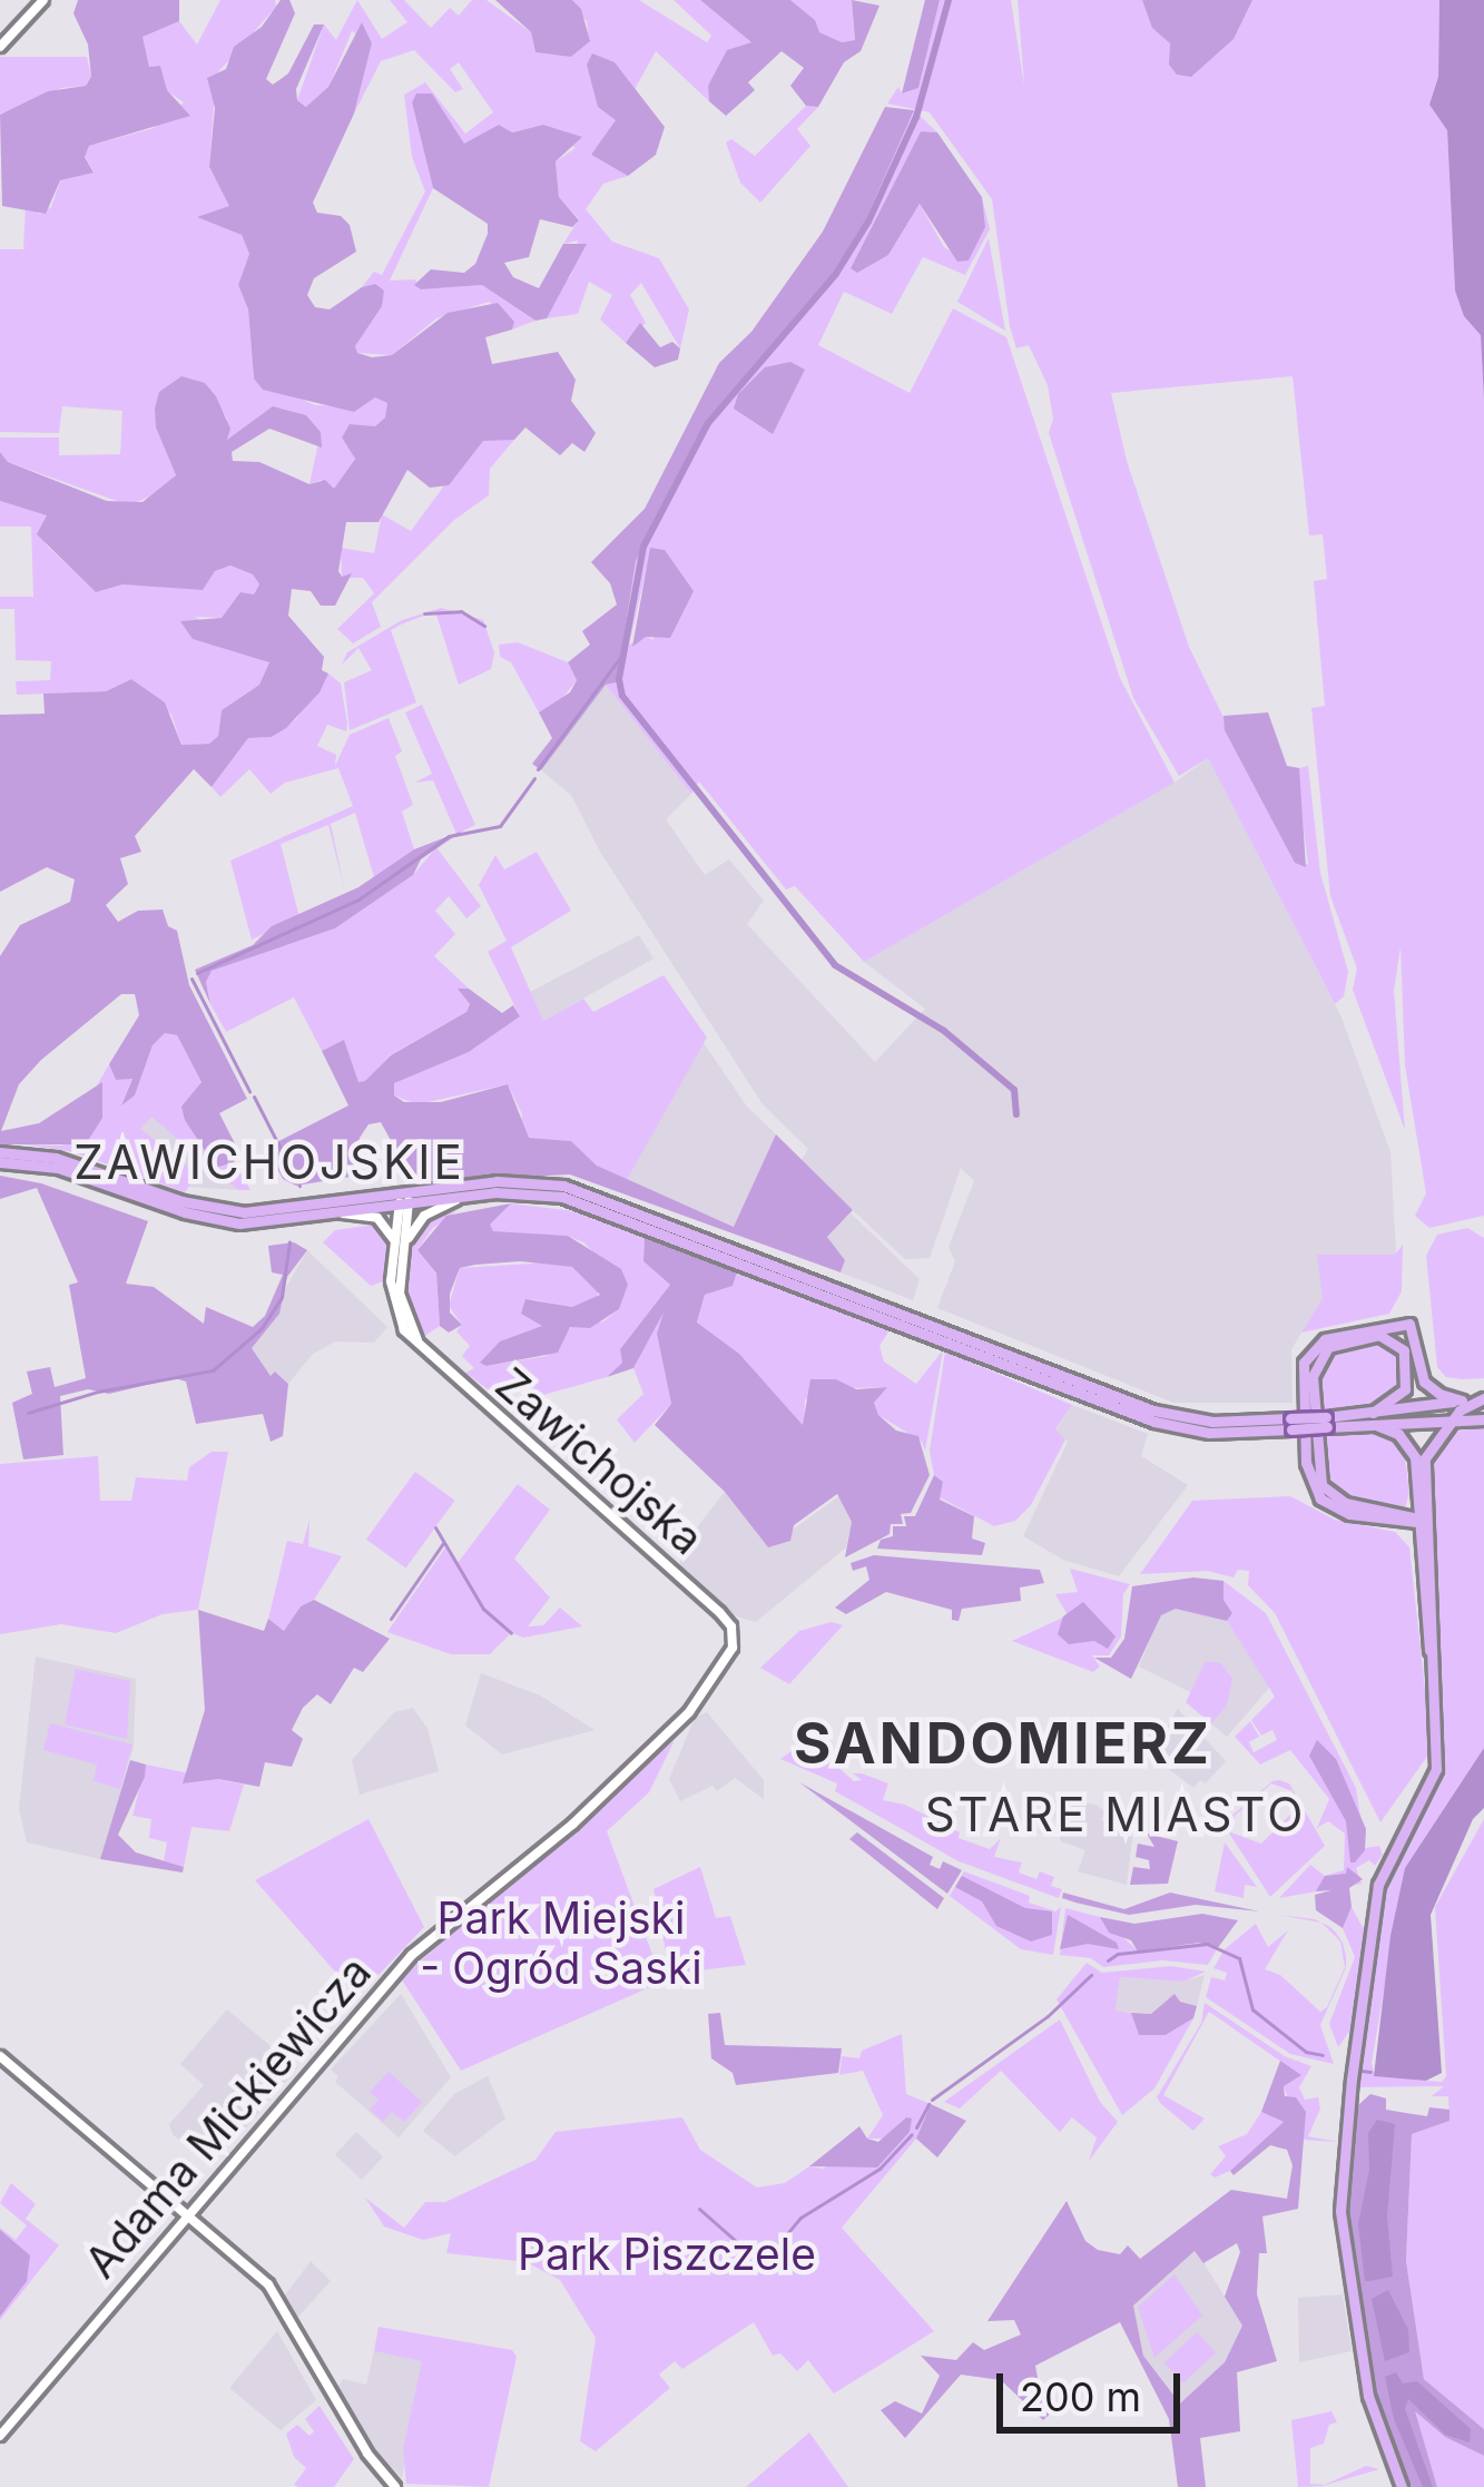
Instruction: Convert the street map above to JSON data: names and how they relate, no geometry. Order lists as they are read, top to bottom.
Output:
{
  "streets": {
    "street": ["Zawichojska", "Adama Mickiewicza"]
  },
  "crossings": [
    ["Zawichojska", "Adama Mickiewicza"]
  ],
  "districts": ["ZAWICHOJSKIE", "SANDOMIERZ", "STARE MIASTO"],
  "parks": ["Park Miejski - Ogród Saski", "Park Piszczele"],
  "scale_bar": "200 m"
}
